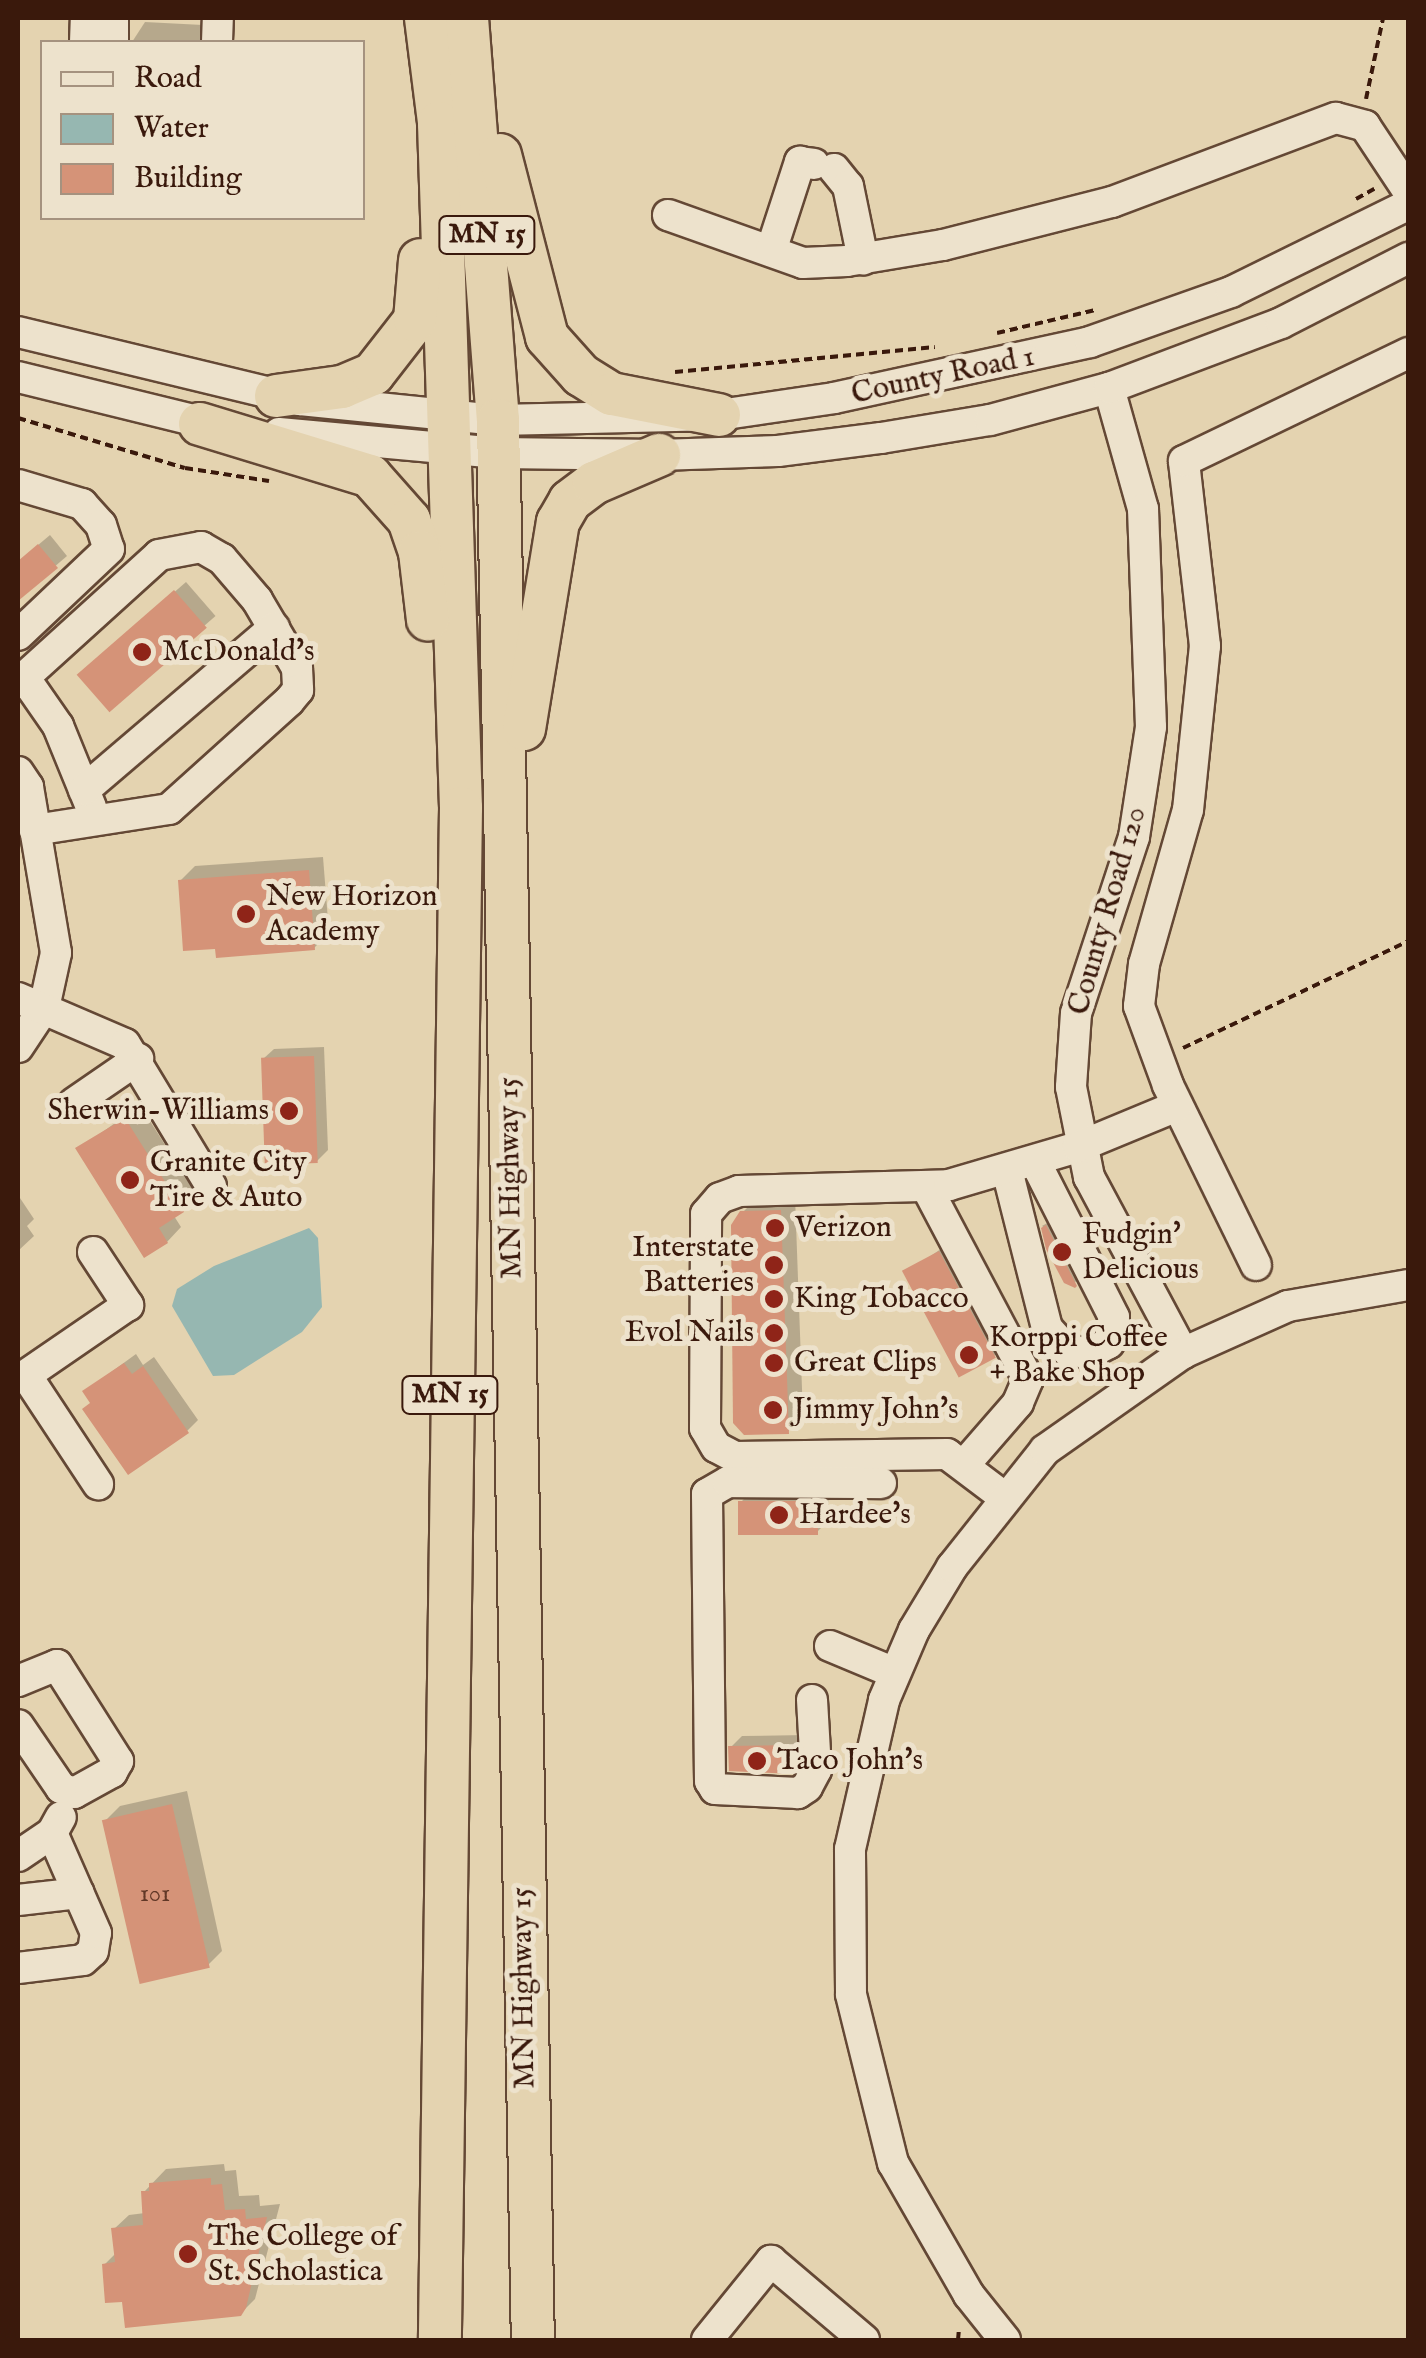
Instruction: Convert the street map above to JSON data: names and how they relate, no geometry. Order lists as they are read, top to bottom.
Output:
{
  "streets": {
    "highway": ["MN 15", "MN Highway 15"],
    "street": ["County Road 1", "County Road 120"]
  },
  "crossings": [
    ["County Road 1", "County Road 120"],
    ["County Road 1", "MN Highway 15"]
  ],
  "places": [
    "McDonald's",
    "New Horizon Academy",
    "Sherwin-Williams",
    "Granite City Tire & Auto",
    "Verizon",
    "Fudgin' Delicious",
    "Interstate Batteries",
    "King Tobacco",
    "Evol Nails",
    "Korppi Coffee + Bake Shop",
    "Great Clips",
    "Jimmy John's",
    "Hardee's",
    "Taco John's",
    "The College of St. Scholastica"
  ],
  "house_numbers": ["101"],
  "legend": ["Road", "Water", "Building"]
}
